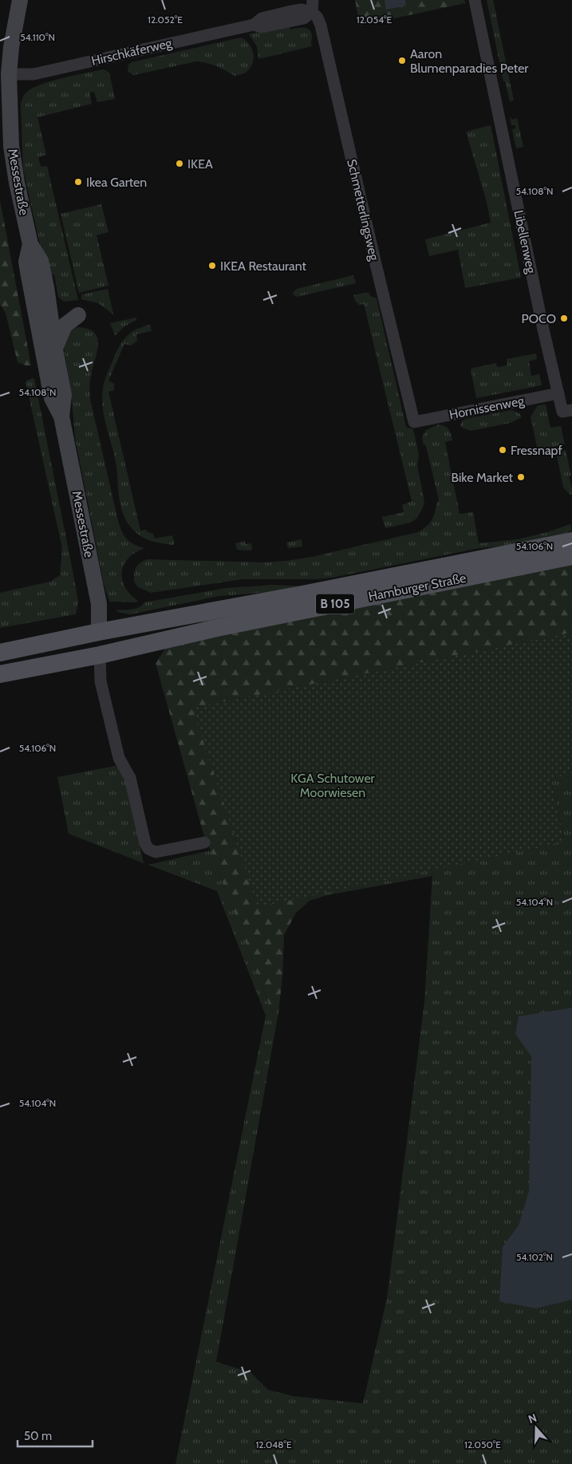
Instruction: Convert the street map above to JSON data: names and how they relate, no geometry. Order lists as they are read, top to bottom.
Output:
{
  "streets": {
    "main road": ["Messestraße", "Hamburger Straße", "B 105"],
    "street": [
      "Hirschkäferweg",
      "Schmetterlingsweg",
      "Libellenweg",
      "Hornissenweg"
    ]
  },
  "crossings": [
    ["Hirschkäferweg", "Messestraße"],
    ["Hirschkäferweg", "Schmetterlingsweg"],
    ["Messestraße", "Hamburger Straße"],
    ["Messestraße", "B 105"],
    ["Schmetterlingsweg", "Hornissenweg"],
    ["Libellenweg", "Hornissenweg"],
    ["Hamburger Straße", "B 105"]
  ],
  "parks": ["KGA Schutower Moorwiesen"],
  "places": [
    "Aaron Blumenparadies Peter",
    "IKEA",
    "Ikea Garten",
    "IKEA Restaurant",
    "POCO",
    "Fressnapf",
    "Bike Market"
  ],
  "scale_bar": "50 m",
  "north": "top",
  "coordinates": [
    "12.052°E",
    "12.054°E",
    "54.110°N",
    "54.108°N",
    "54.106°N",
    "54.104°N",
    "54.102°N",
    "12.048°E",
    "12.050°E"
  ]
}
